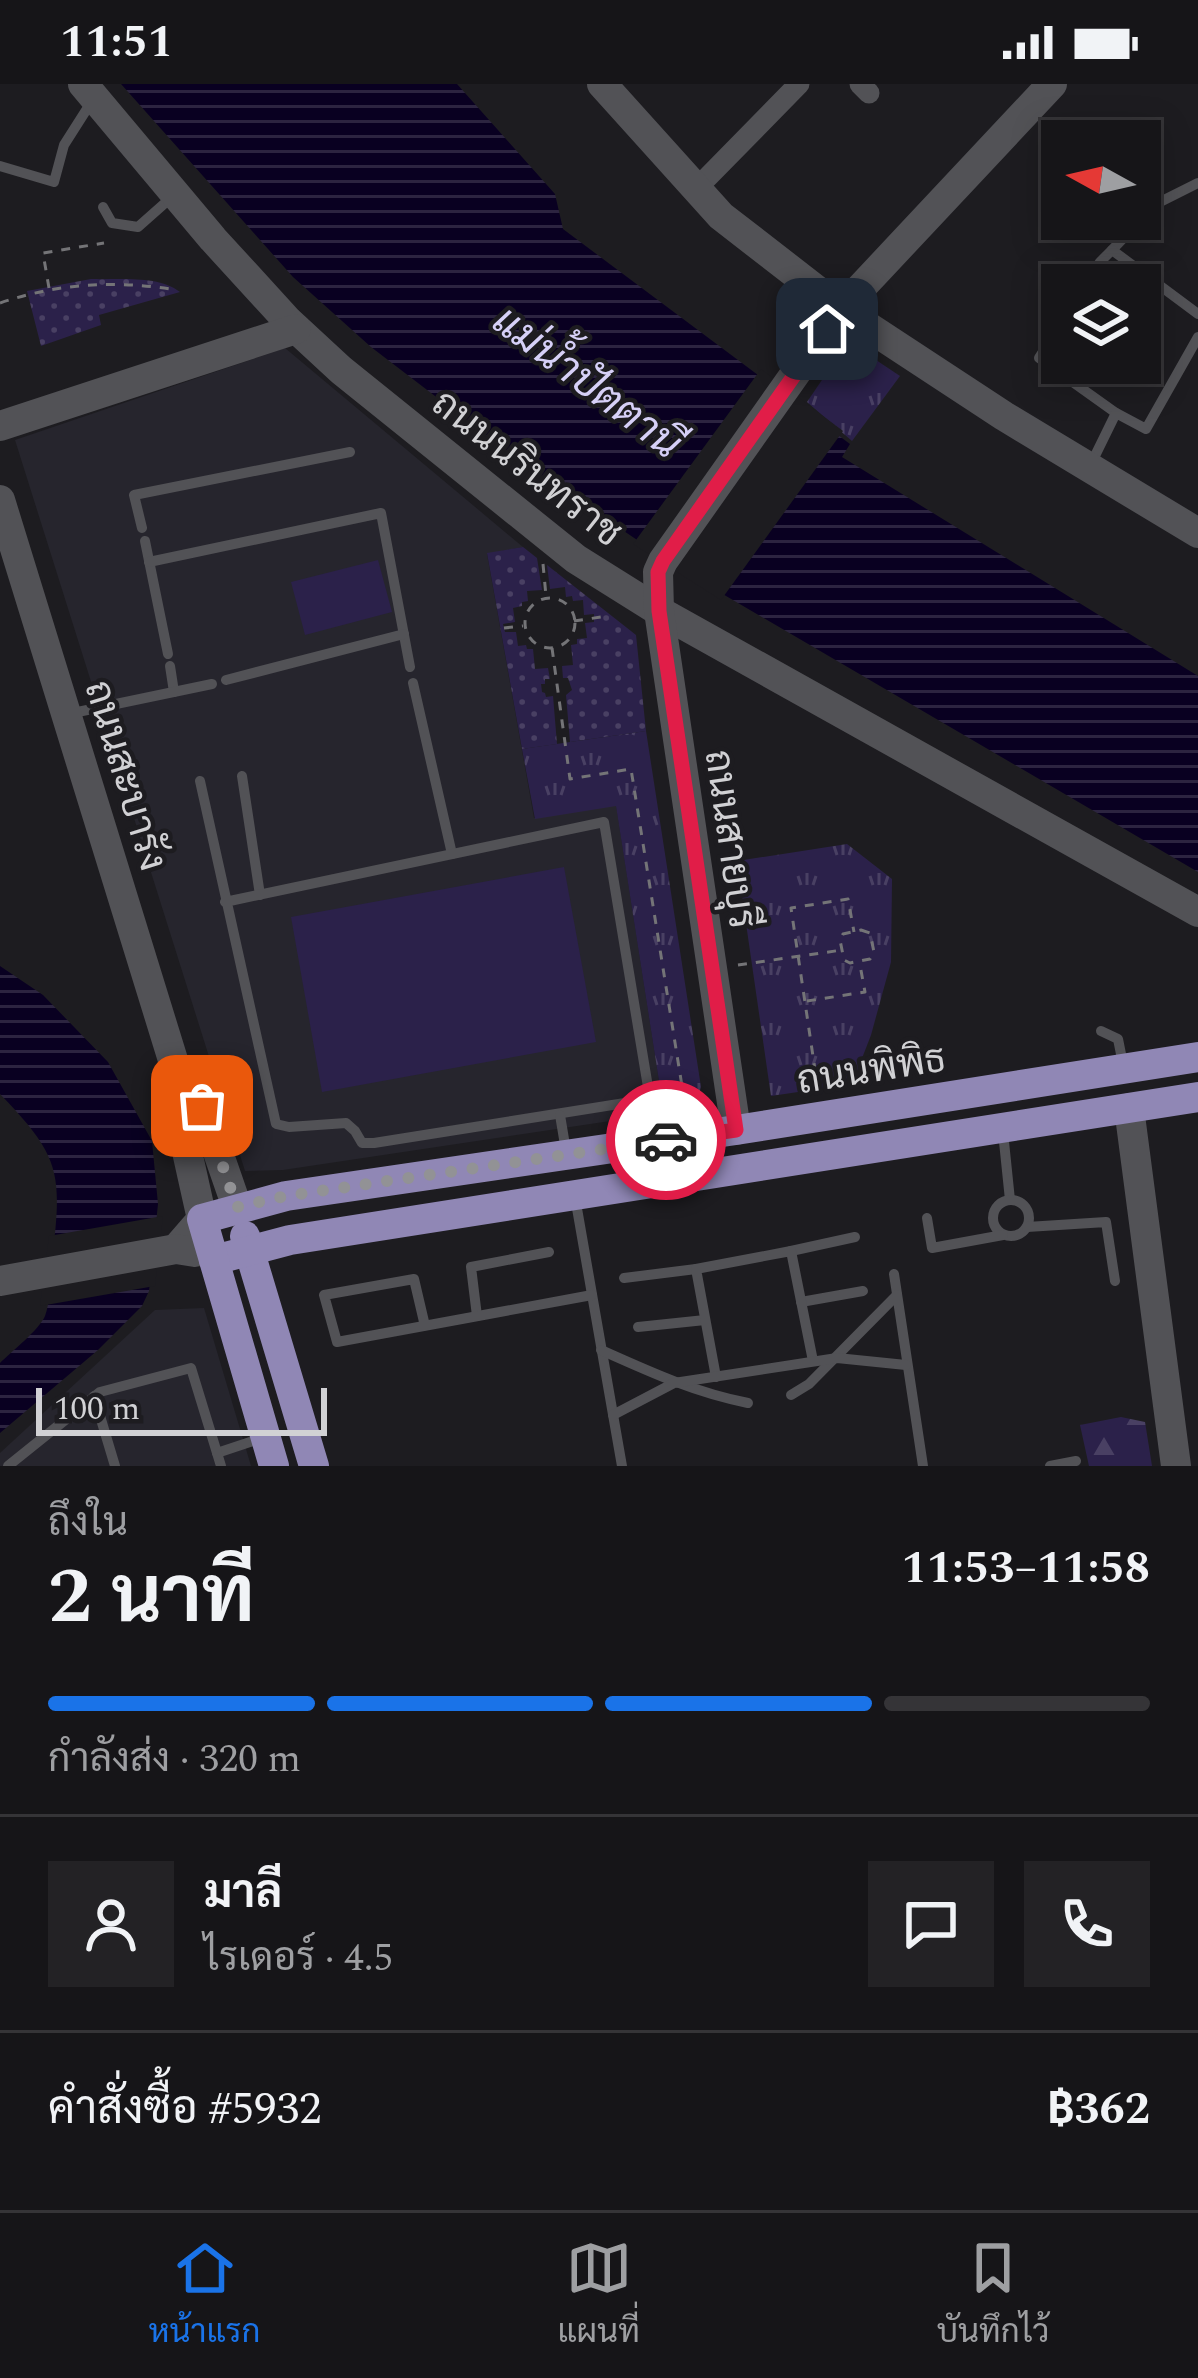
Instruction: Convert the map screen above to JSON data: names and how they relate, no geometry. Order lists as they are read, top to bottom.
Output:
{
  "streets": {
    "main road": ["ถนนพิพิธ"],
    "street": ["ถนนนรินทราช", "ถนนสะบารัง", "ถนนสายบุรี"]
  },
  "crossings": [
    ["ถนนนรินทราช", "ถนนสายบุรี"],
    ["ถนนสายบุรี", "ถนนพิพิธ"]
  ],
  "water": ["แม่น้ำปัตตานี"],
  "scale_bar": "100 m",
  "north": "left",
  "page": {
    "status": "11:51",
    "scale": "100 m",
    "heading": ["2 นาที", "ถึงใน", "11:53–11:58"],
    "panel": [
      "มาลี",
      "ไรเดอร์ · 4.5",
      "คำสั่งซื้อ #5932",
      "฿362"
    ],
    "bar": "กำลังส่ง · 320 m",
    "tabs": ["หน้าแรก", "แผนที่", "บันทึกไว้"]
  }
}
